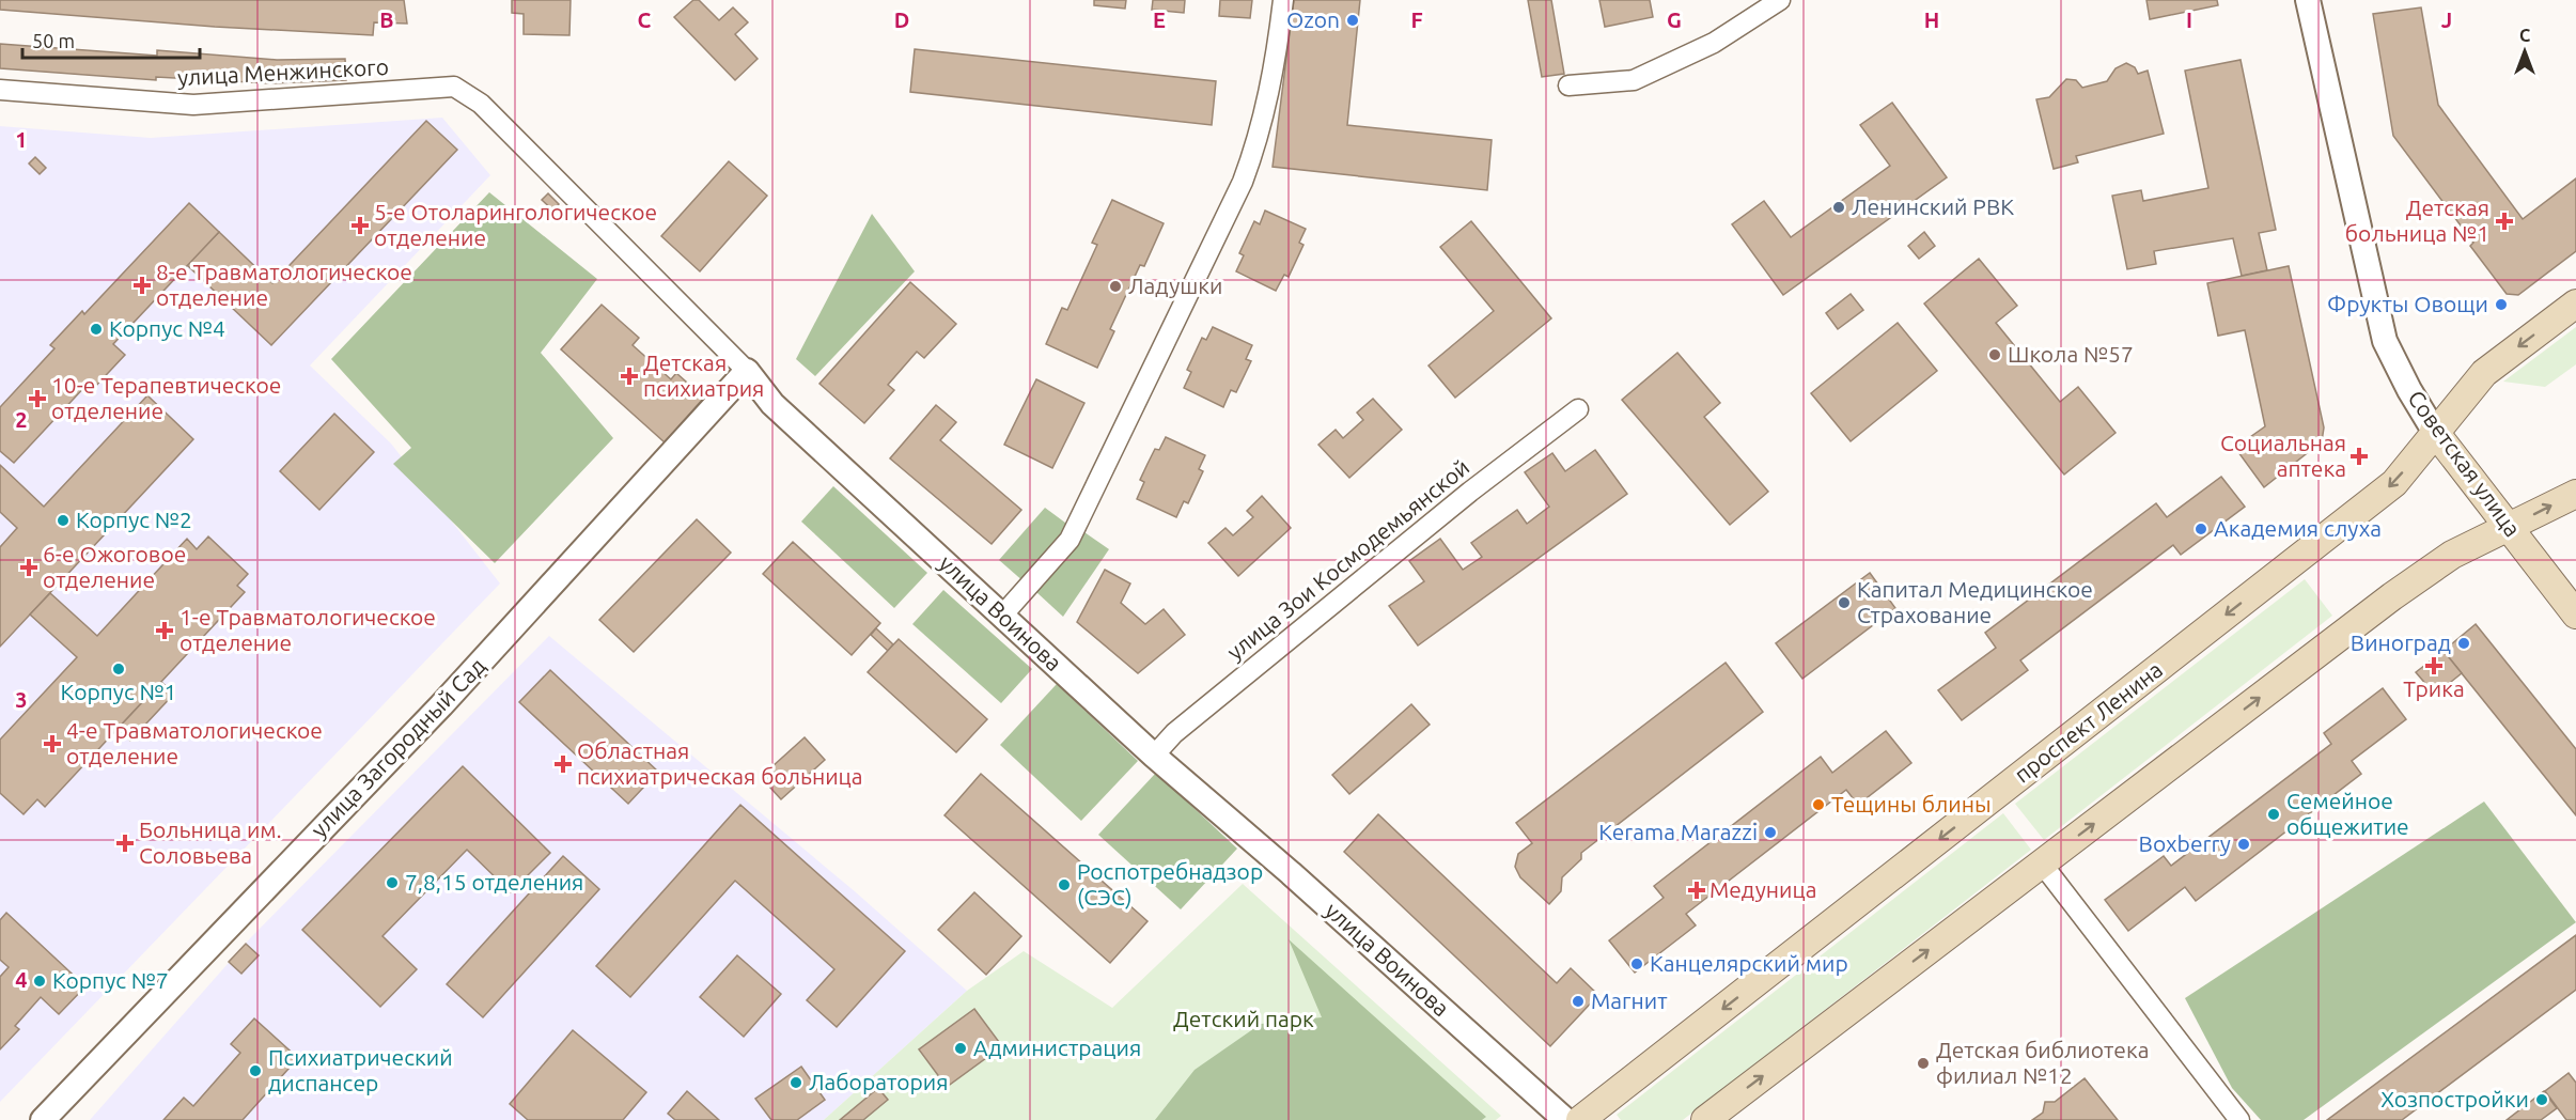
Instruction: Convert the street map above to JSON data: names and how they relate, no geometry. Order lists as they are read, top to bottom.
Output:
{
  "streets": {
    "main road": ["Советская улица", "проспект Ленина"],
    "street": [
      "улица Менжинского",
      "улица Зои Космодемьянской",
      "улица Воинова",
      "улица Загородный Сад"
    ]
  },
  "crossings": [
    ["улица Менжинского", "улица Воинова"],
    ["Советская улица", "проспект Ленина"],
    ["улица Зои Космодемьянской", "улица Воинова"],
    ["улица Воинова", "улица Загородный Сад"]
  ],
  "parks": ["Детский парк"],
  "places": {
    "other": [
      "Ozon",
      "Ленинский РВК",
      "Ладушки",
      "Фрукты Овощи",
      "Корпус №4",
      "Школа №57",
      "Корпус №2",
      "Академия слуха",
      "Капитал Медицинское Страхование",
      "Виноград",
      "Корпус №1",
      "Тещины блины",
      "Семейное общежитие",
      "Kerama Marazzi",
      "Boxberry",
      "7,8,15 отделения",
      "Роспотребнадзор (СЭС)",
      "Канцелярский мир",
      "Корпус №7",
      "Магнит",
      "Администрация",
      "Детская библиотека филиал №12",
      "Психиатрический диспансер",
      "Лаборатория",
      "Хозпостройки"
    ],
    "health": [
      "Детская больница №1",
      "5-е Отоларингологическое отделение",
      "8-е Травматологическое отделение",
      "Детская психиатрия",
      "10-е Терапевтическое отделение",
      "Социальная аптека",
      "6-е Ожоговое отделение",
      "1-е Травматологическое отделение",
      "Трика",
      "4-е Травматологическое отделение",
      "Областная психиатрическая больница",
      "Больница им. Соловьева",
      "Медуница"
    ]
  },
  "scale_bar": "50 m",
  "north": "top",
  "grid": {
    "columns": [
      "B",
      "C",
      "D",
      "E",
      "F",
      "G",
      "H",
      "I",
      "J"
    ],
    "rows": [
      "1",
      "2",
      "3",
      "4"
    ]
  }
}
